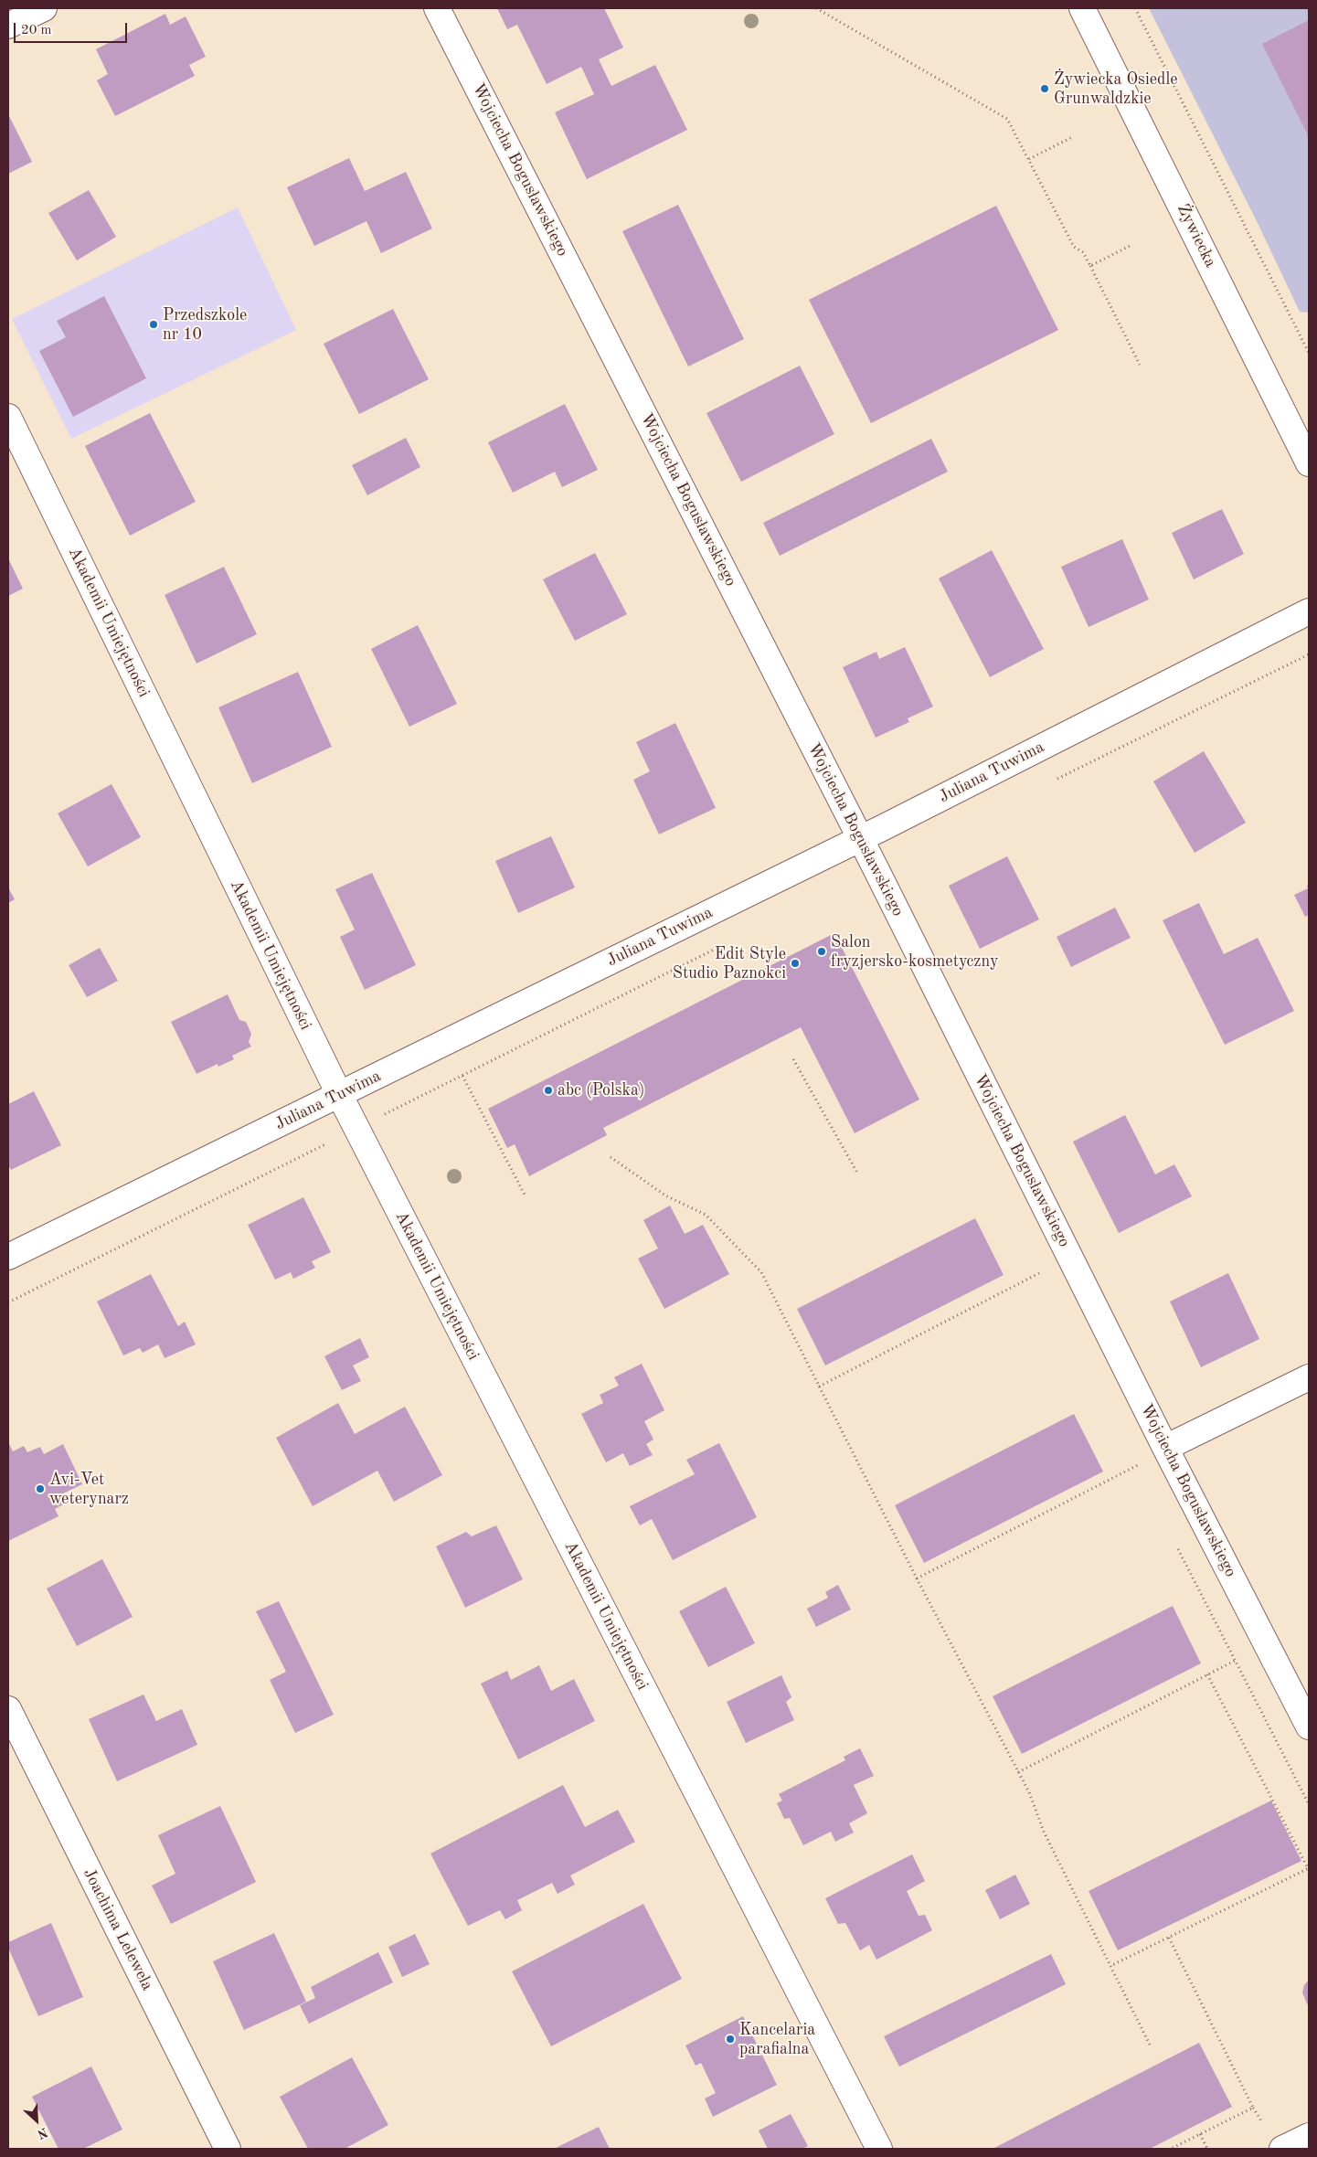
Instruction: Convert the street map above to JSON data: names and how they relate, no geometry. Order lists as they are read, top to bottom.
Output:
{
  "streets": {
    "street": [
      "Wojciecha Bogusławskiego",
      "Żywiecka",
      "Akademii Umiejętności",
      "Juliana Tuwima",
      "Joachima Lelewela"
    ]
  },
  "crossings": [
    ["Wojciecha Bogusławskiego", "Juliana Tuwima"],
    ["Akademii Umiejętności", "Juliana Tuwima"]
  ],
  "places": [
    "Żywiecka Osiedle Grunwaldzkie",
    "Przedszkole nr 10",
    "Salon fryzjersko-kosmetyczny",
    "Edit Style Studio Paznokci",
    "abc (Polska)",
    "Avi-Vet weterynarz",
    "Kancelaria parafialna"
  ],
  "scale_bar": "20 m",
  "north": "bottom right"
}
